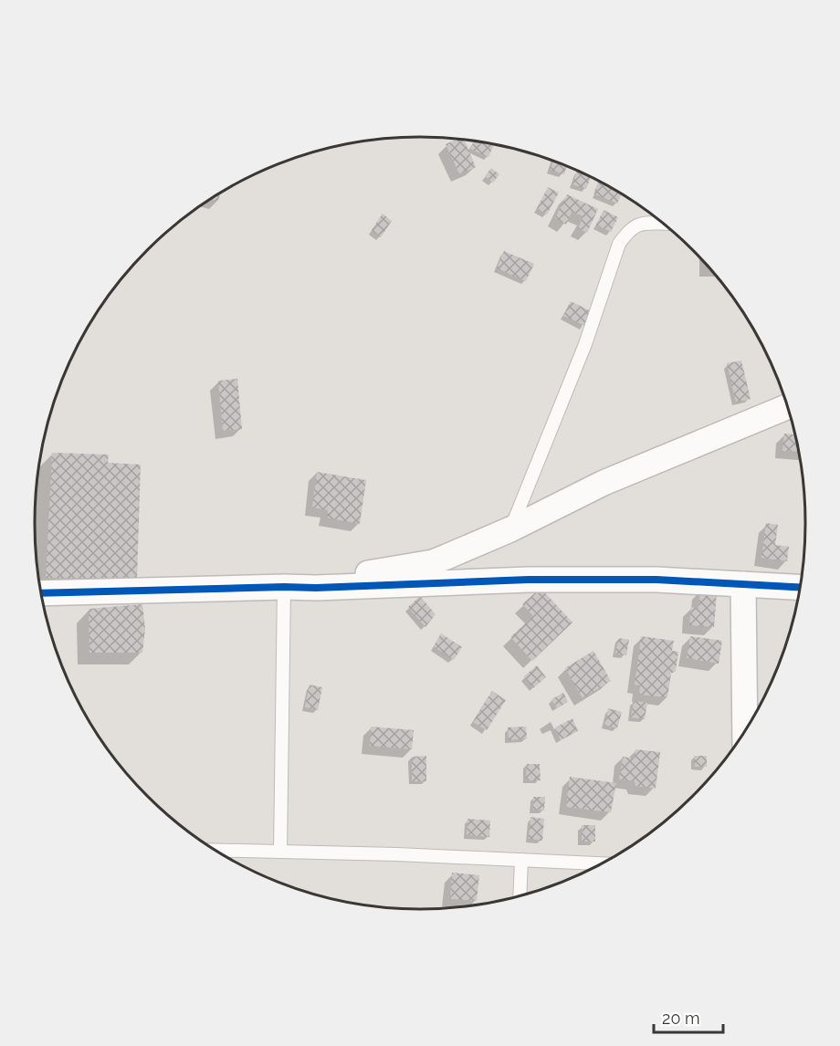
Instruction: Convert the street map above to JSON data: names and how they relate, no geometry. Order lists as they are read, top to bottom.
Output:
{
  "scale_bar": "20 m"
}
